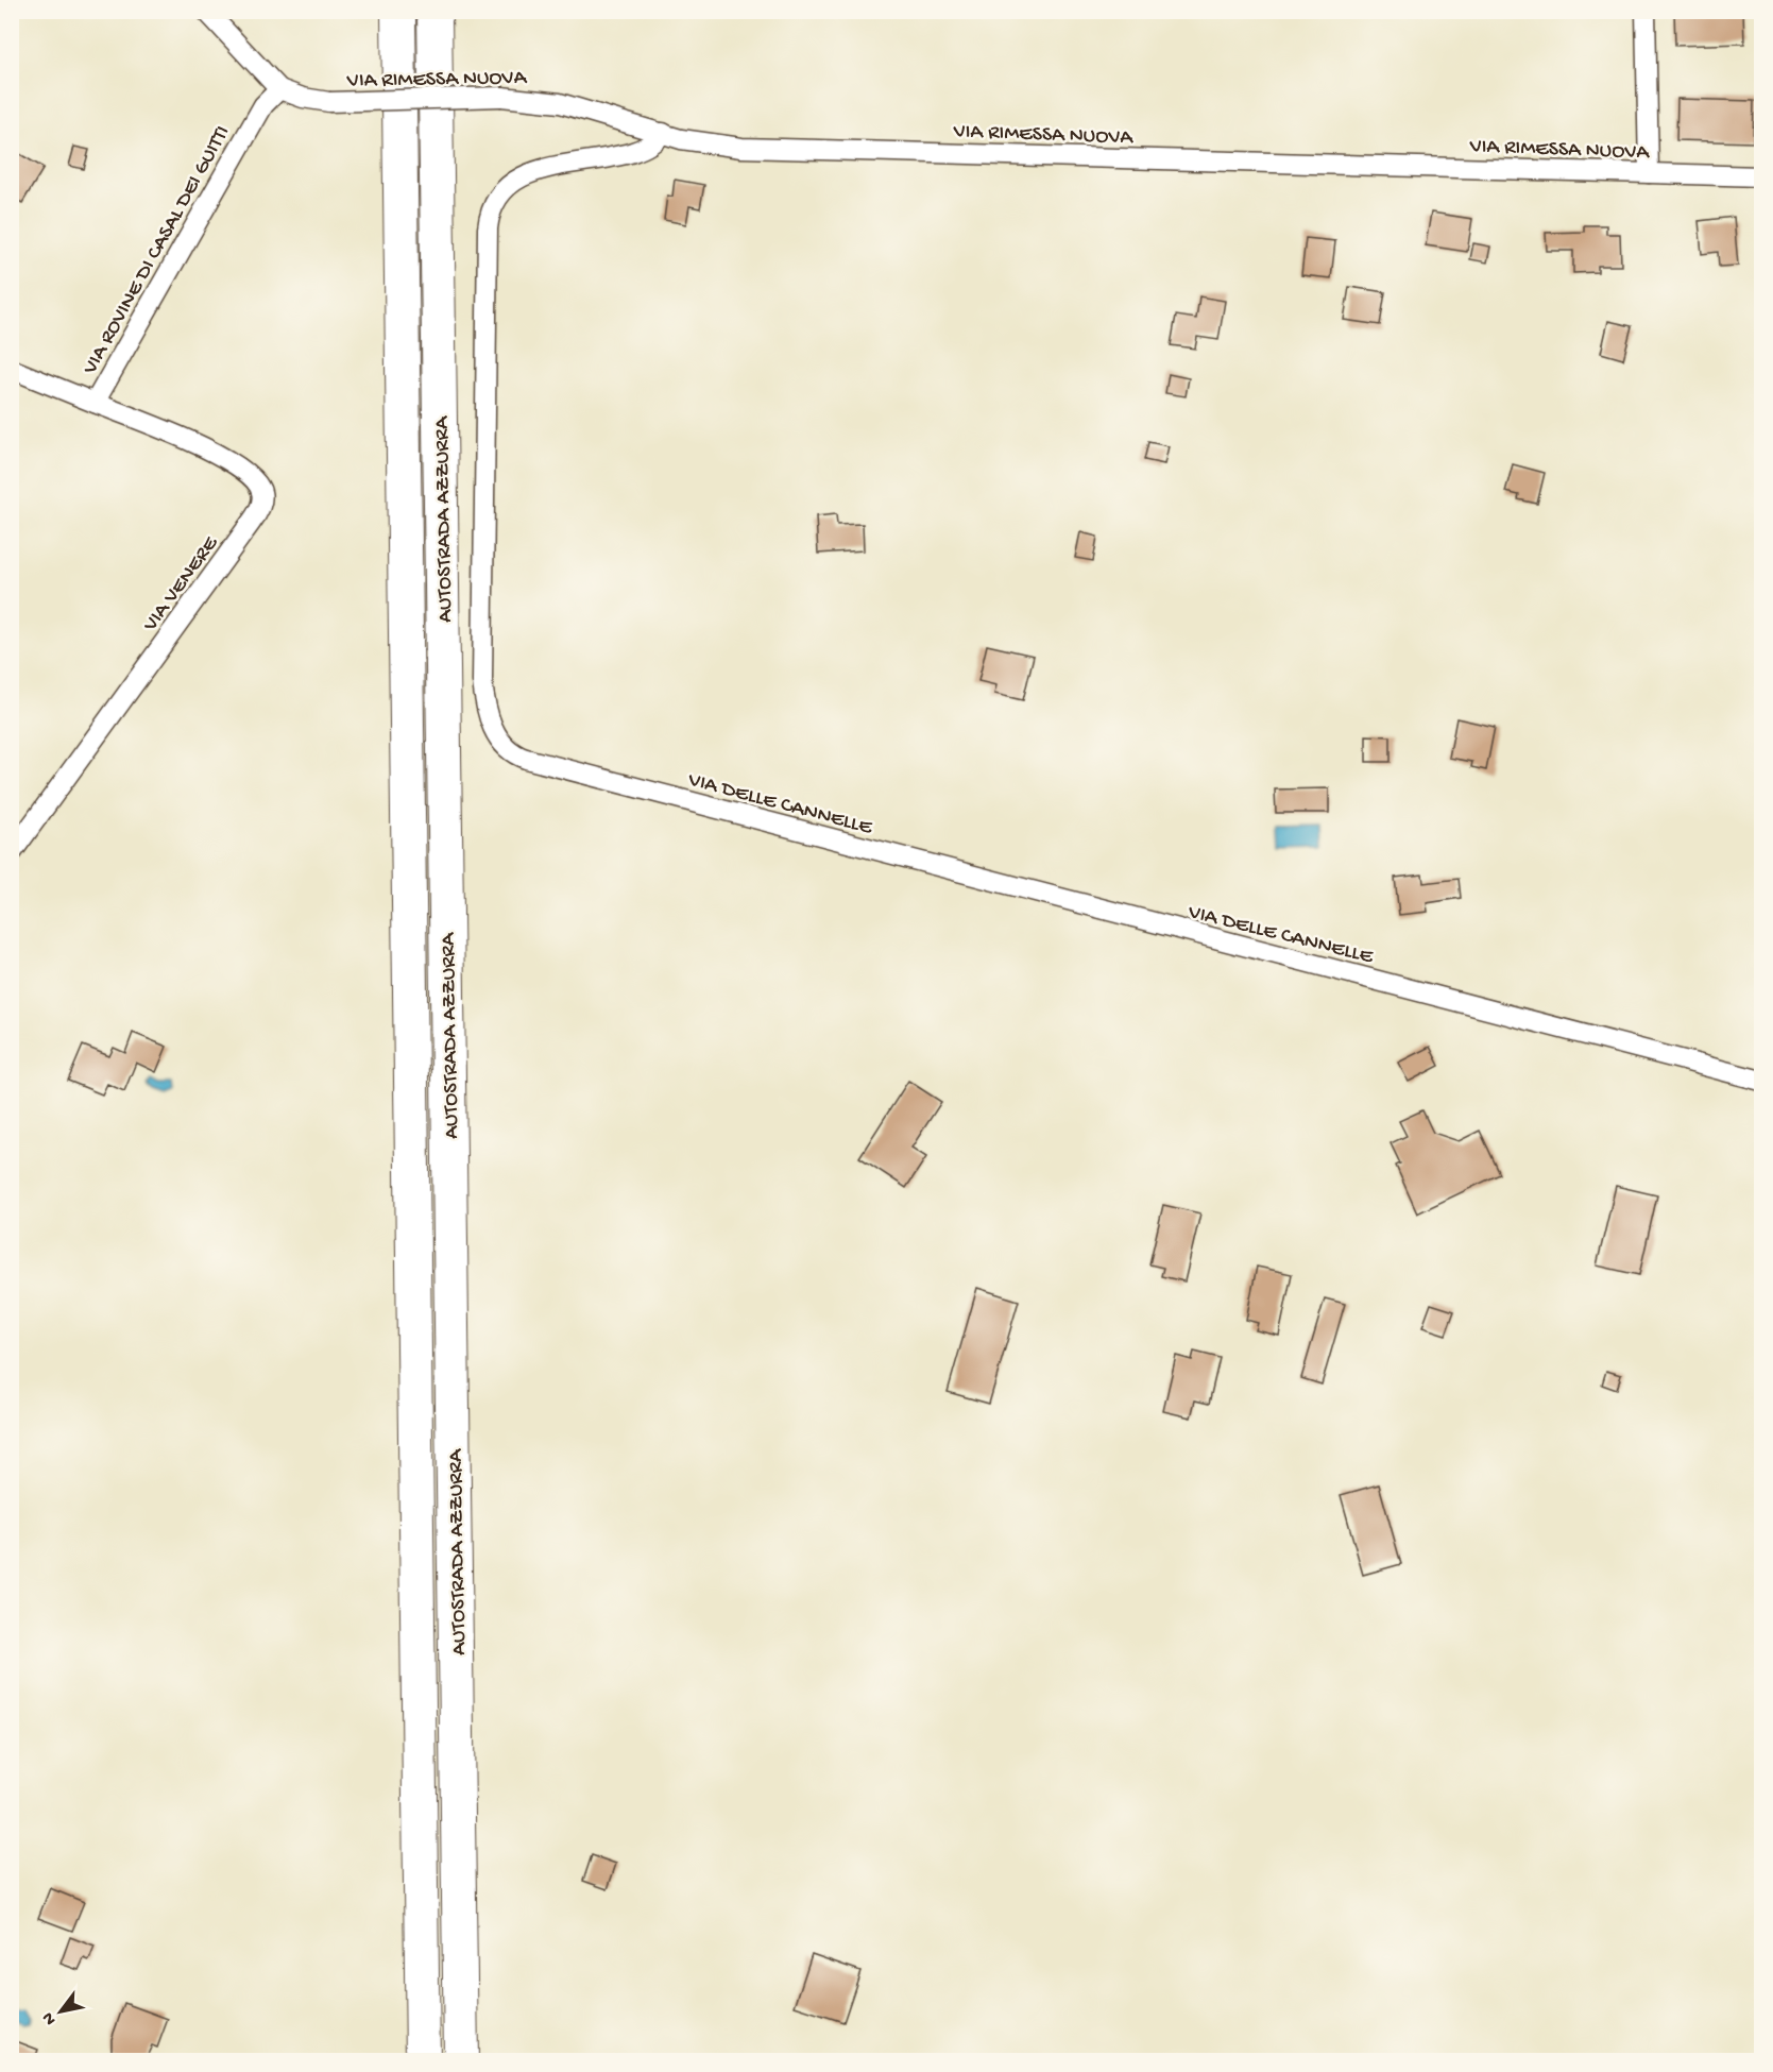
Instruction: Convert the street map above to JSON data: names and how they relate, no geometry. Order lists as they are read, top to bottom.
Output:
{
  "streets": {
    "highway": ["AUTOSTRADA AZZURRA"],
    "street": [
      "VIA RIMESSA NUOVA",
      "VIA ROVINE DI CASAL DEI GUITTI",
      "VIA VENERE",
      "VIA DELLE CANNELLE"
    ]
  },
  "crossings": [
    ["VIA RIMESSA NUOVA", "VIA ROVINE DI CASAL DEI GUITTI"],
    ["VIA RIMESSA NUOVA", "VIA DELLE CANNELLE"],
    ["VIA ROVINE DI CASAL DEI GUITTI", "VIA VENERE"]
  ],
  "north": "bottom left"
}
